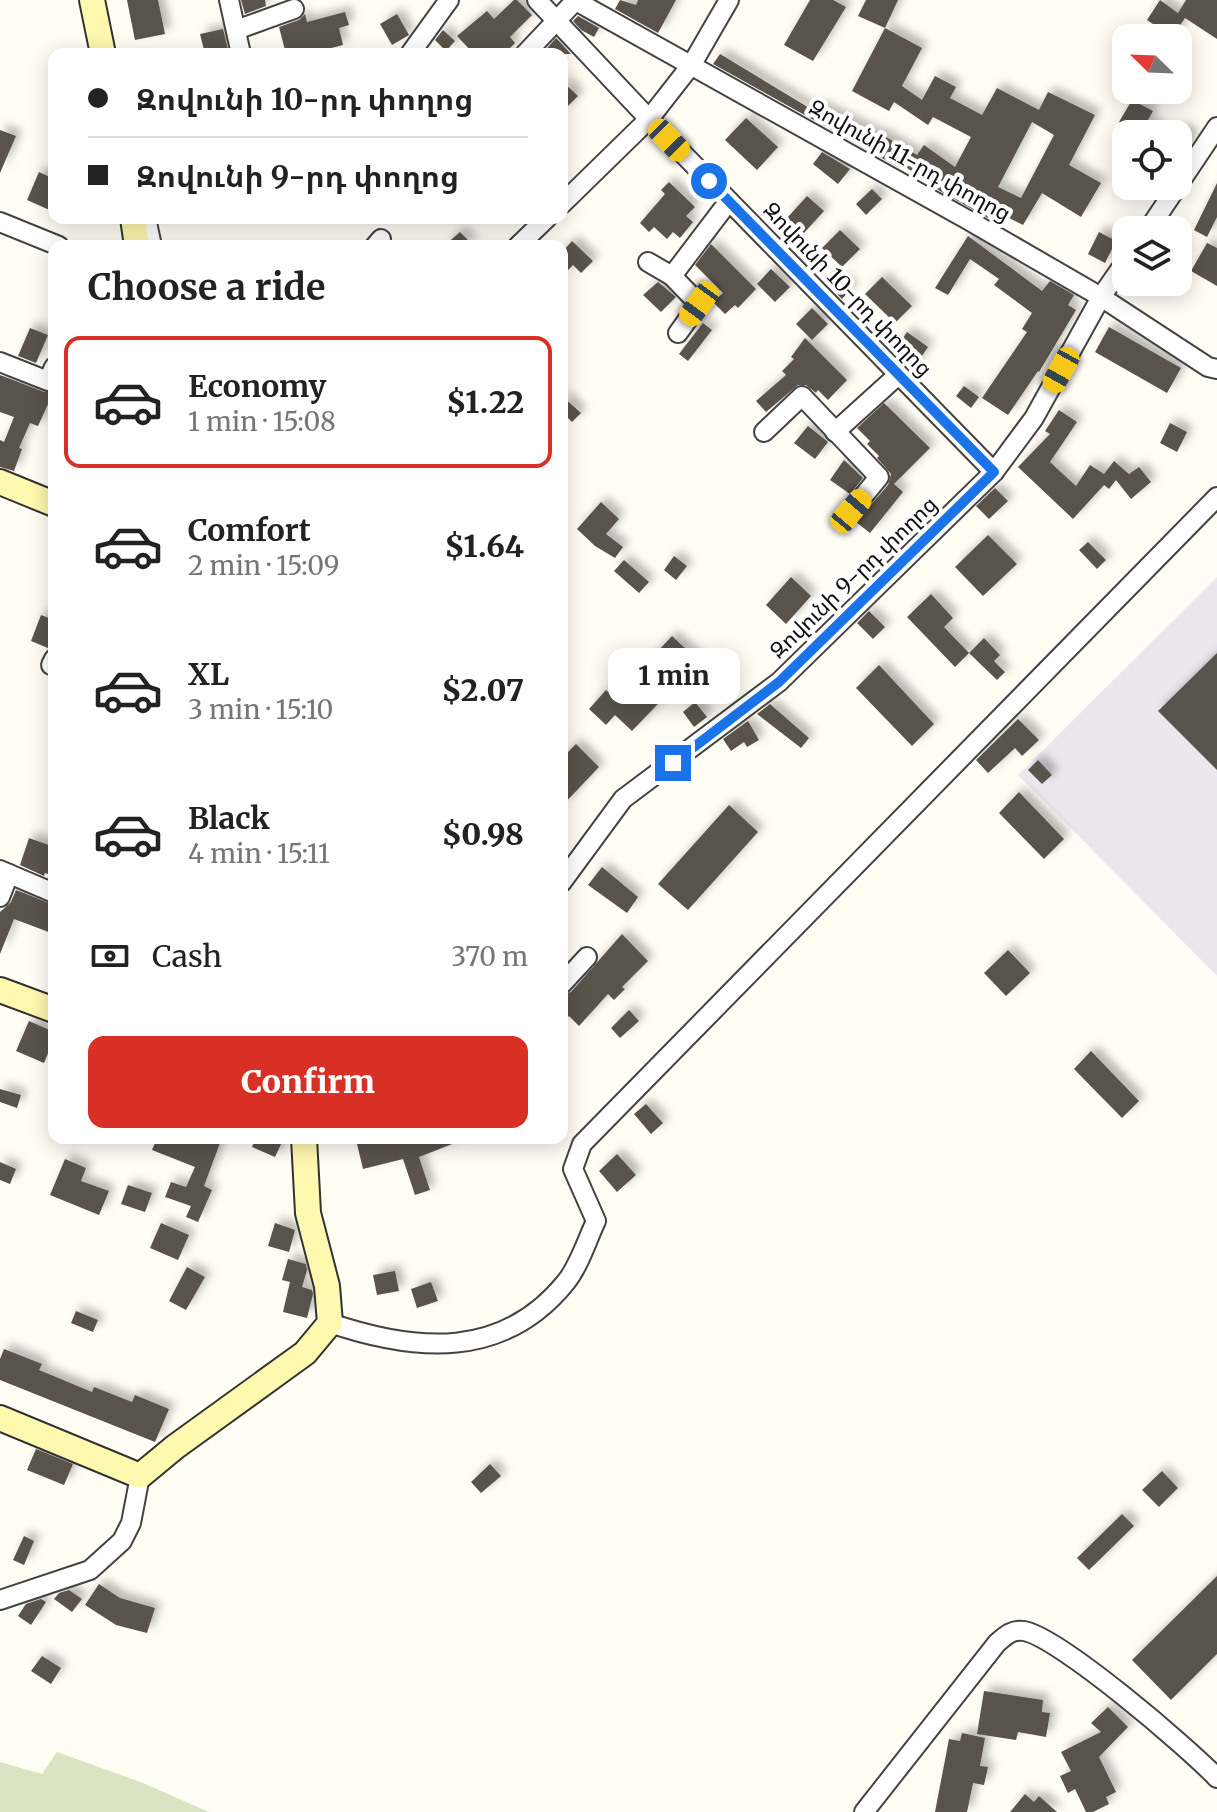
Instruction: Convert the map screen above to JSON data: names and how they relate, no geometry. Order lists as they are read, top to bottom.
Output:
{
  "streets": {
    "street": ["Զովունի 11-րդ փողոց", "Զովունի 10-րդ փողոց", "Զովունի 9-րդ փողոց"]
  },
  "crossings": [
    ["Զովունի 11-րդ փողոց", "Զովունի 9-րդ փողոց"],
    ["Զովունի 10-րդ փողոց", "Զովունի 9-րդ փողոց"]
  ],
  "north": "top left",
  "page": {
    "banner": ["Զովունի 10-րդ փողոց", "Զովունի 9-րդ փողոց"],
    "heading": "Choose a ride",
    "list": [
      {
        "name": "Economy",
        "note": "1 min · 15:08",
        "value": "$1.22"
      },
      {
        "name": "Comfort",
        "note": "2 min · 15:09",
        "value": "$1.64"
      },
      {
        "name": "XL",
        "note": "3 min · 15:10",
        "value": "$2.07"
      },
      {
        "name": "Black",
        "note": "4 min · 15:11",
        "value": "$0.98"
      }
    ],
    "bubble": "1 min",
    "pay": ["Cash", "370 m"],
    "buttons": "Confirm"
  }
}
